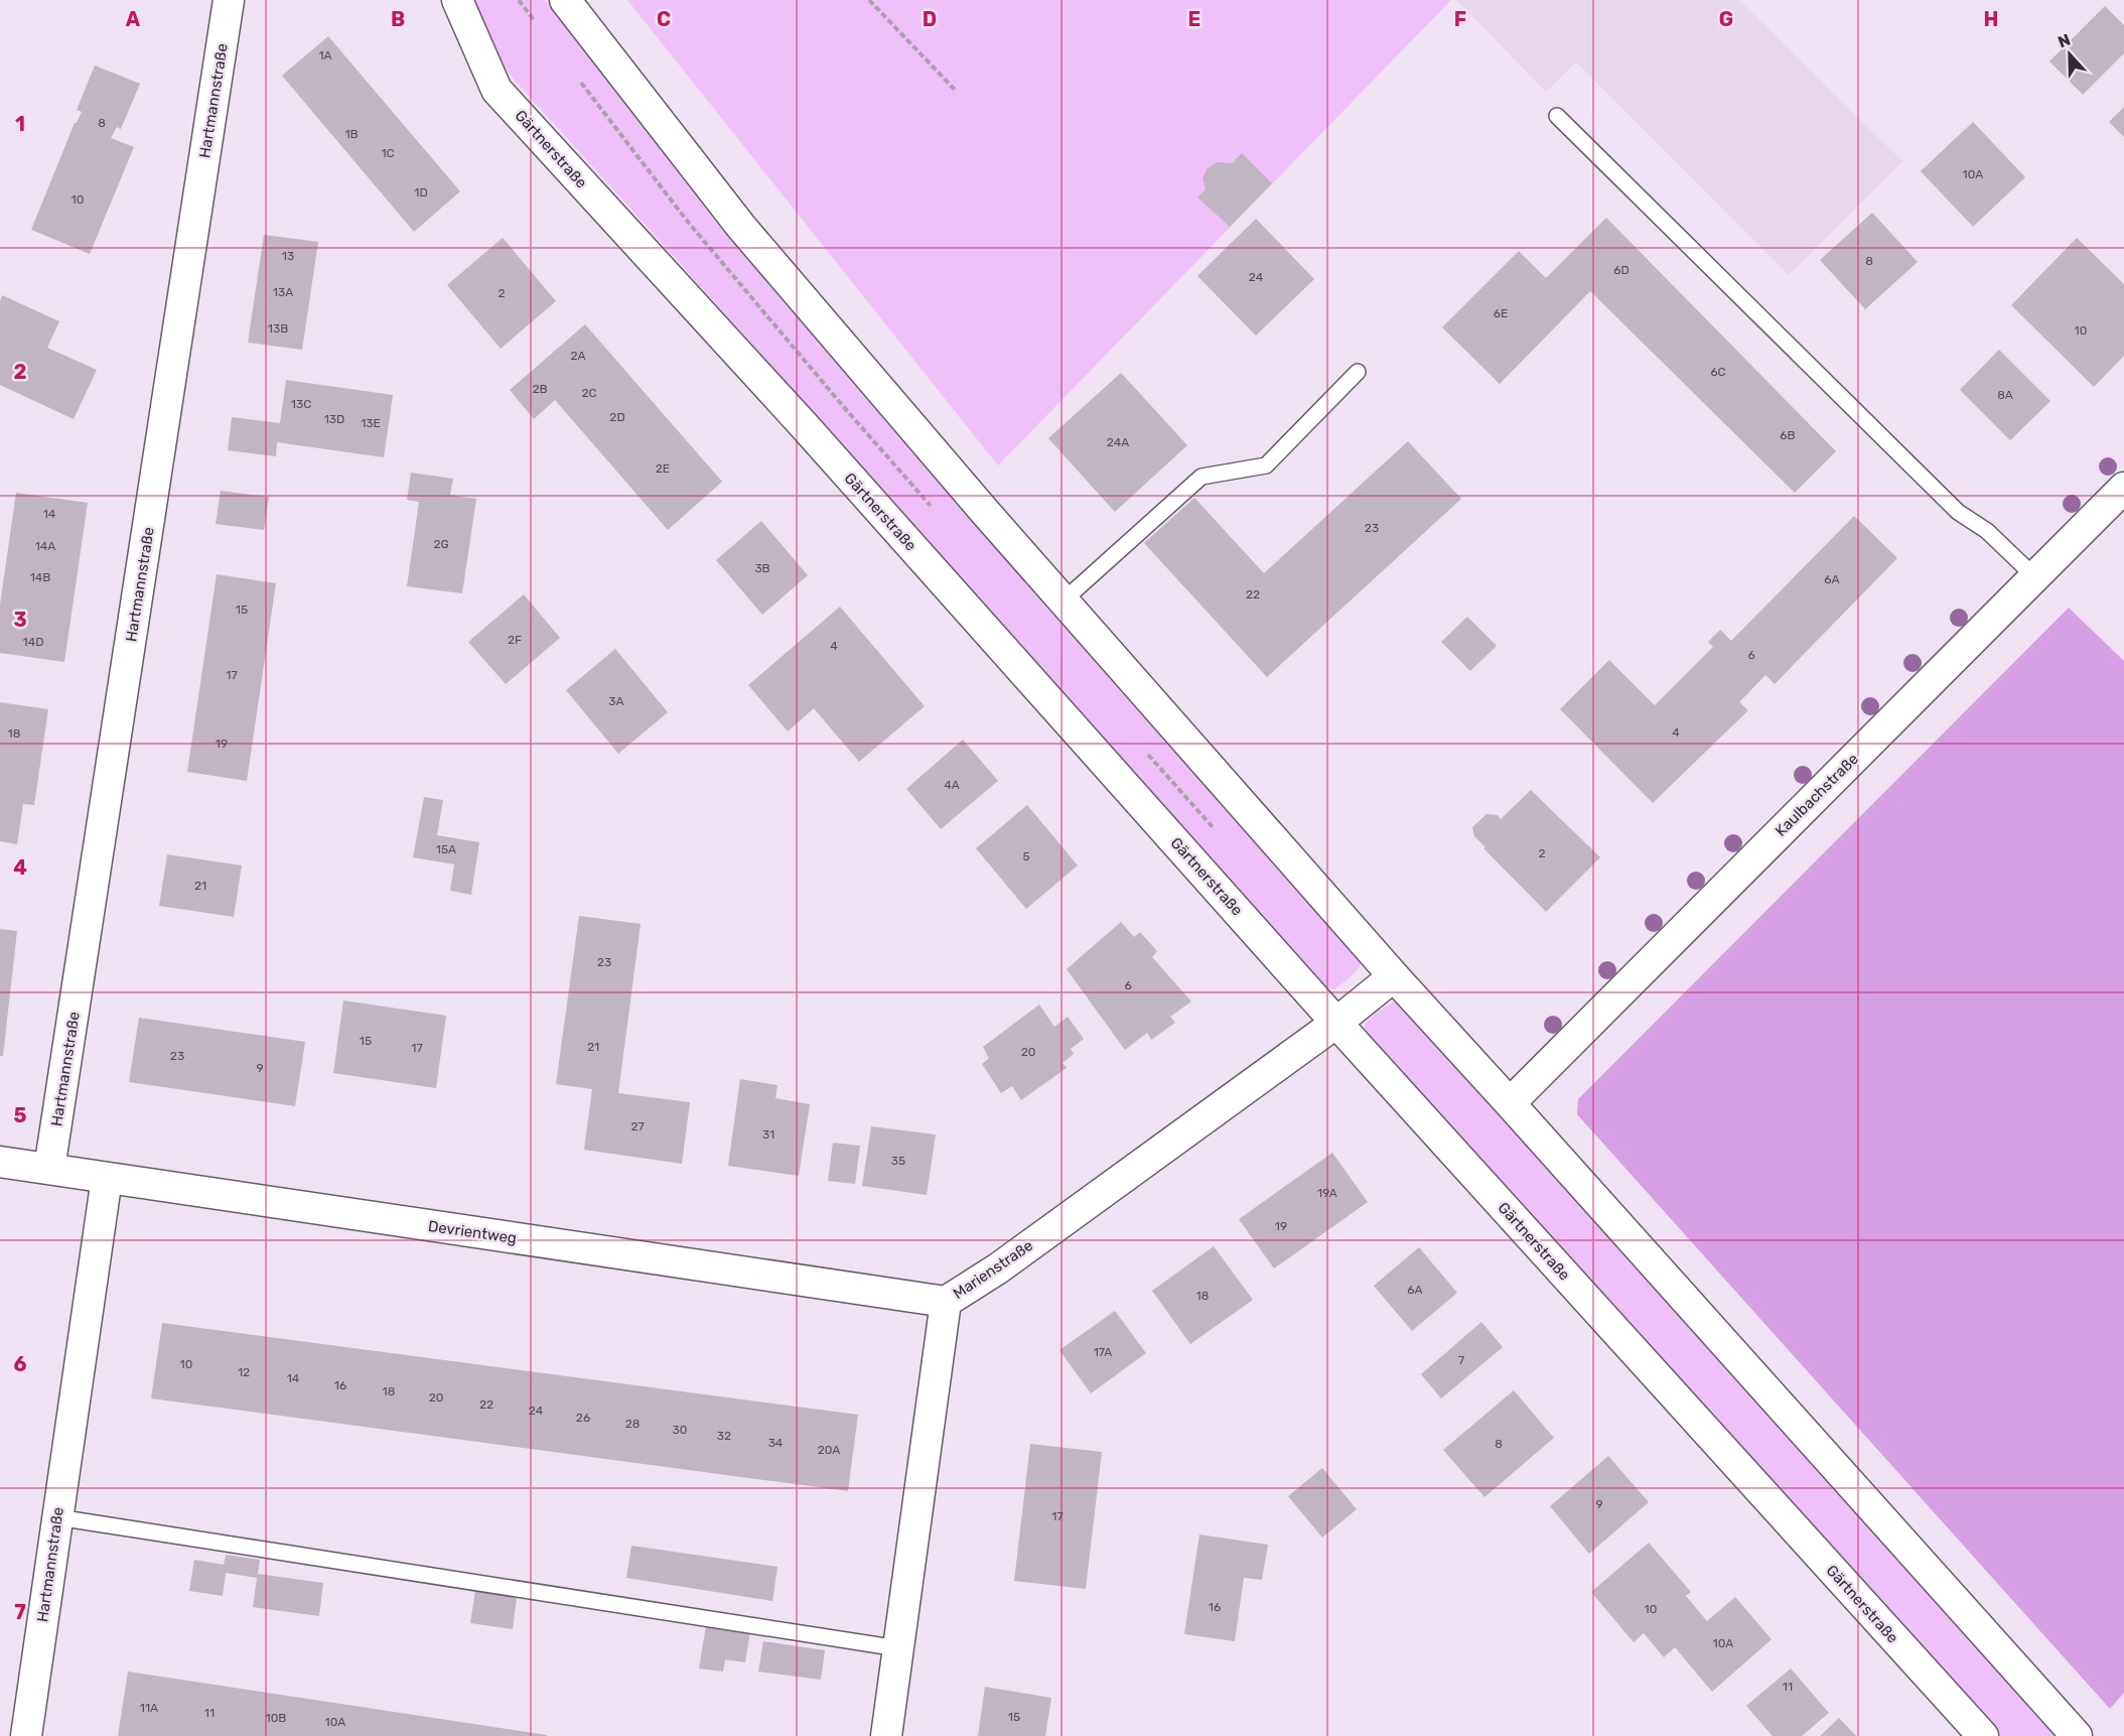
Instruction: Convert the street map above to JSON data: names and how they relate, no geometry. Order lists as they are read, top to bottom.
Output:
{
  "streets": {
    "street": [
      "Hartmannstraße",
      "Gärtnerstraße",
      "Kaulbachstraße",
      "Devrientweg",
      "Marienstraße"
    ]
  },
  "crossings": [
    ["Hartmannstraße", "Devrientweg"],
    ["Gärtnerstraße", "Marienstraße"],
    ["Devrientweg", "Marienstraße"]
  ],
  "house_numbers": [
    "1A",
    "8",
    "1B",
    "1C",
    "10A",
    "1D",
    "10",
    "13",
    "8",
    "6D",
    "24",
    "13A",
    "2",
    "6E",
    "13B",
    "10",
    "2A",
    "6C",
    "2B",
    "2C",
    "8A",
    "13C",
    "2D",
    "13D",
    "13E",
    "6B",
    "24A",
    "2E",
    "14",
    "23",
    "2G",
    "14A",
    "3B",
    "14B",
    "6A",
    "22",
    "15",
    "2F",
    "14D",
    "4",
    "6",
    "17",
    "3A",
    "4",
    "18",
    "19",
    "4A",
    "15A",
    "2",
    "5",
    "21",
    "23",
    "6",
    "15",
    "21",
    "17",
    "20",
    "23",
    "9",
    "27",
    "31",
    "35",
    "19A",
    "19",
    "6A",
    "18",
    "17A",
    "7",
    "10",
    "12",
    "14",
    "16",
    "18",
    "20",
    "22",
    "24",
    "26",
    "28",
    "30",
    "32",
    "34",
    "8",
    "20A",
    "9",
    "17",
    "16",
    "10",
    "10A",
    "11",
    "11A",
    "11",
    "15",
    "10B",
    "10A"
  ],
  "north": "top",
  "grid": {
    "columns": [
      "A",
      "B",
      "C",
      "D",
      "E",
      "F",
      "G",
      "H"
    ],
    "rows": [
      "1",
      "2",
      "3",
      "4",
      "5",
      "6",
      "7"
    ]
  }
}
